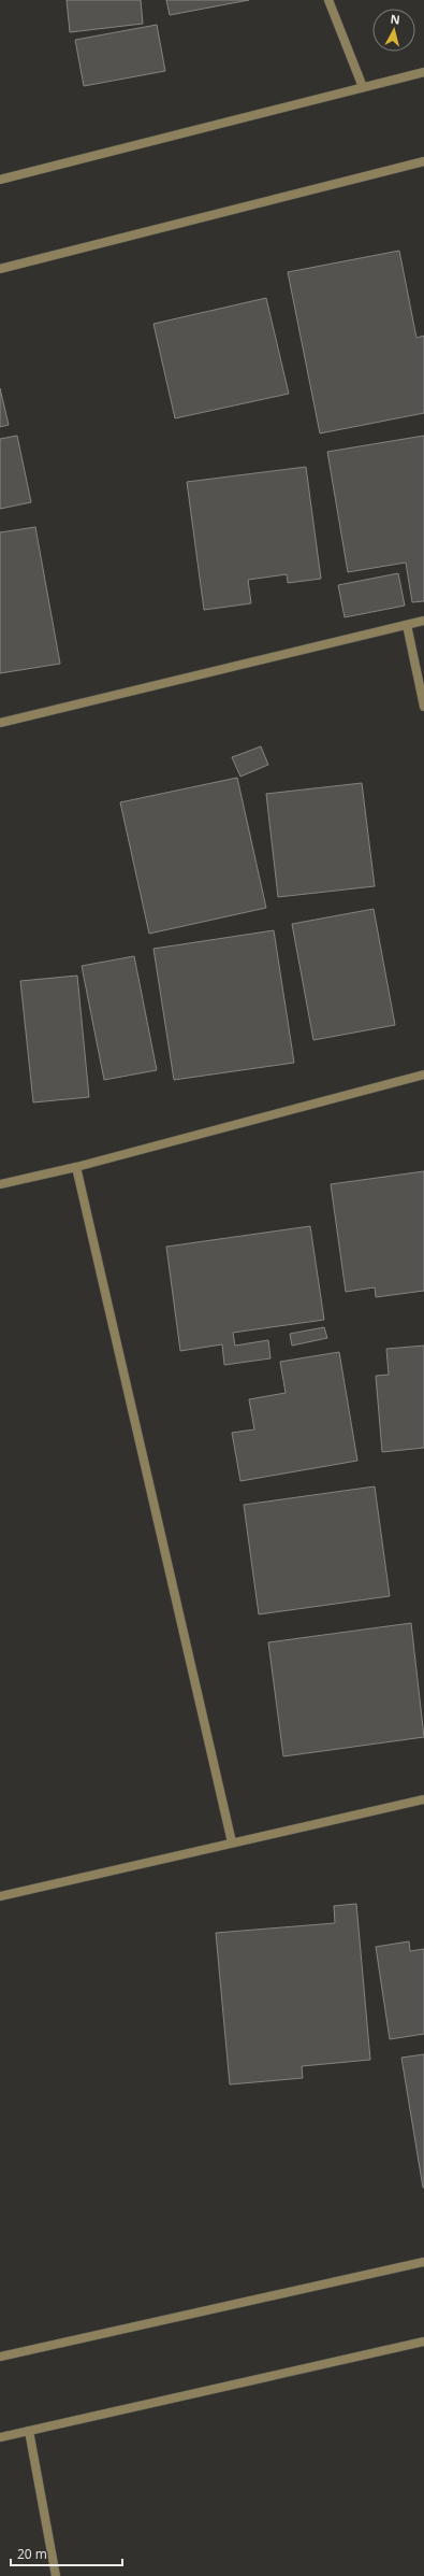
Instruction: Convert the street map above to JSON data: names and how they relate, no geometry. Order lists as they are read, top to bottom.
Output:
{
  "scale_bar": "20 m",
  "north": "top"
}
